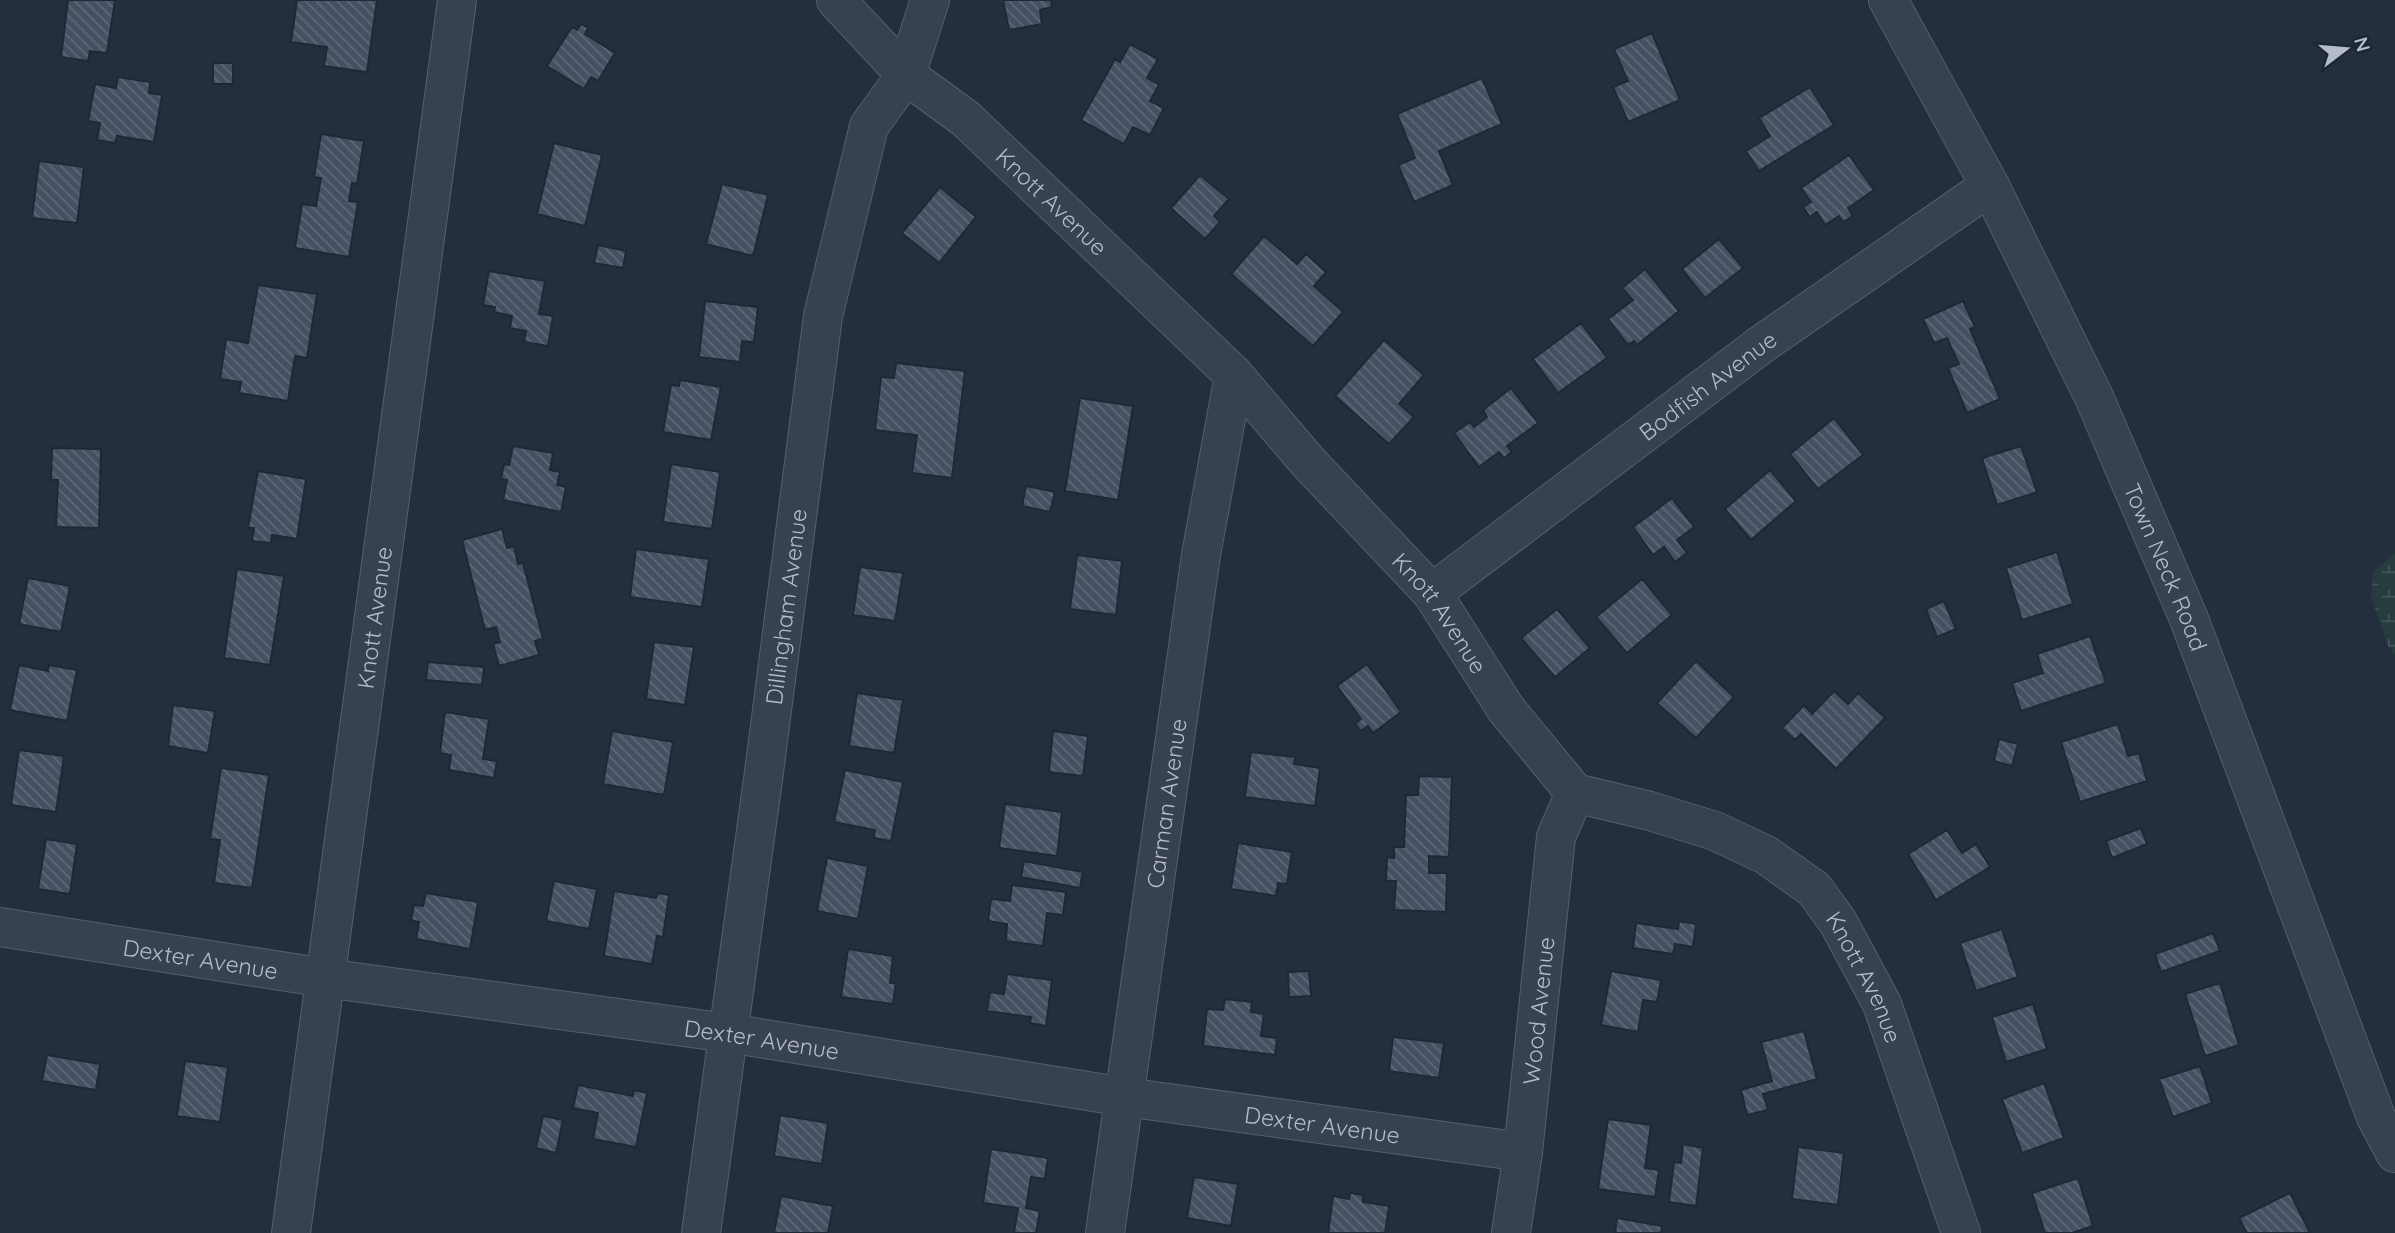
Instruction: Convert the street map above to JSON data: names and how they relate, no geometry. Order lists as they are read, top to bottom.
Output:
{
  "streets": {
    "street": [
      "Knott Avenue",
      "Bodfish Avenue",
      "Town Neck Road",
      "Dillingham Avenue",
      "Carman Avenue",
      "Dexter Avenue",
      "Wood Avenue"
    ]
  },
  "crossings": [
    ["Knott Avenue", "Bodfish Avenue"],
    ["Knott Avenue", "Dillingham Avenue"],
    ["Knott Avenue", "Carman Avenue"],
    ["Knott Avenue", "Dexter Avenue"],
    ["Knott Avenue", "Wood Avenue"],
    ["Bodfish Avenue", "Town Neck Road"],
    ["Dillingham Avenue", "Dexter Avenue"],
    ["Carman Avenue", "Dexter Avenue"],
    ["Dexter Avenue", "Wood Avenue"]
  ],
  "north": "right"
}
